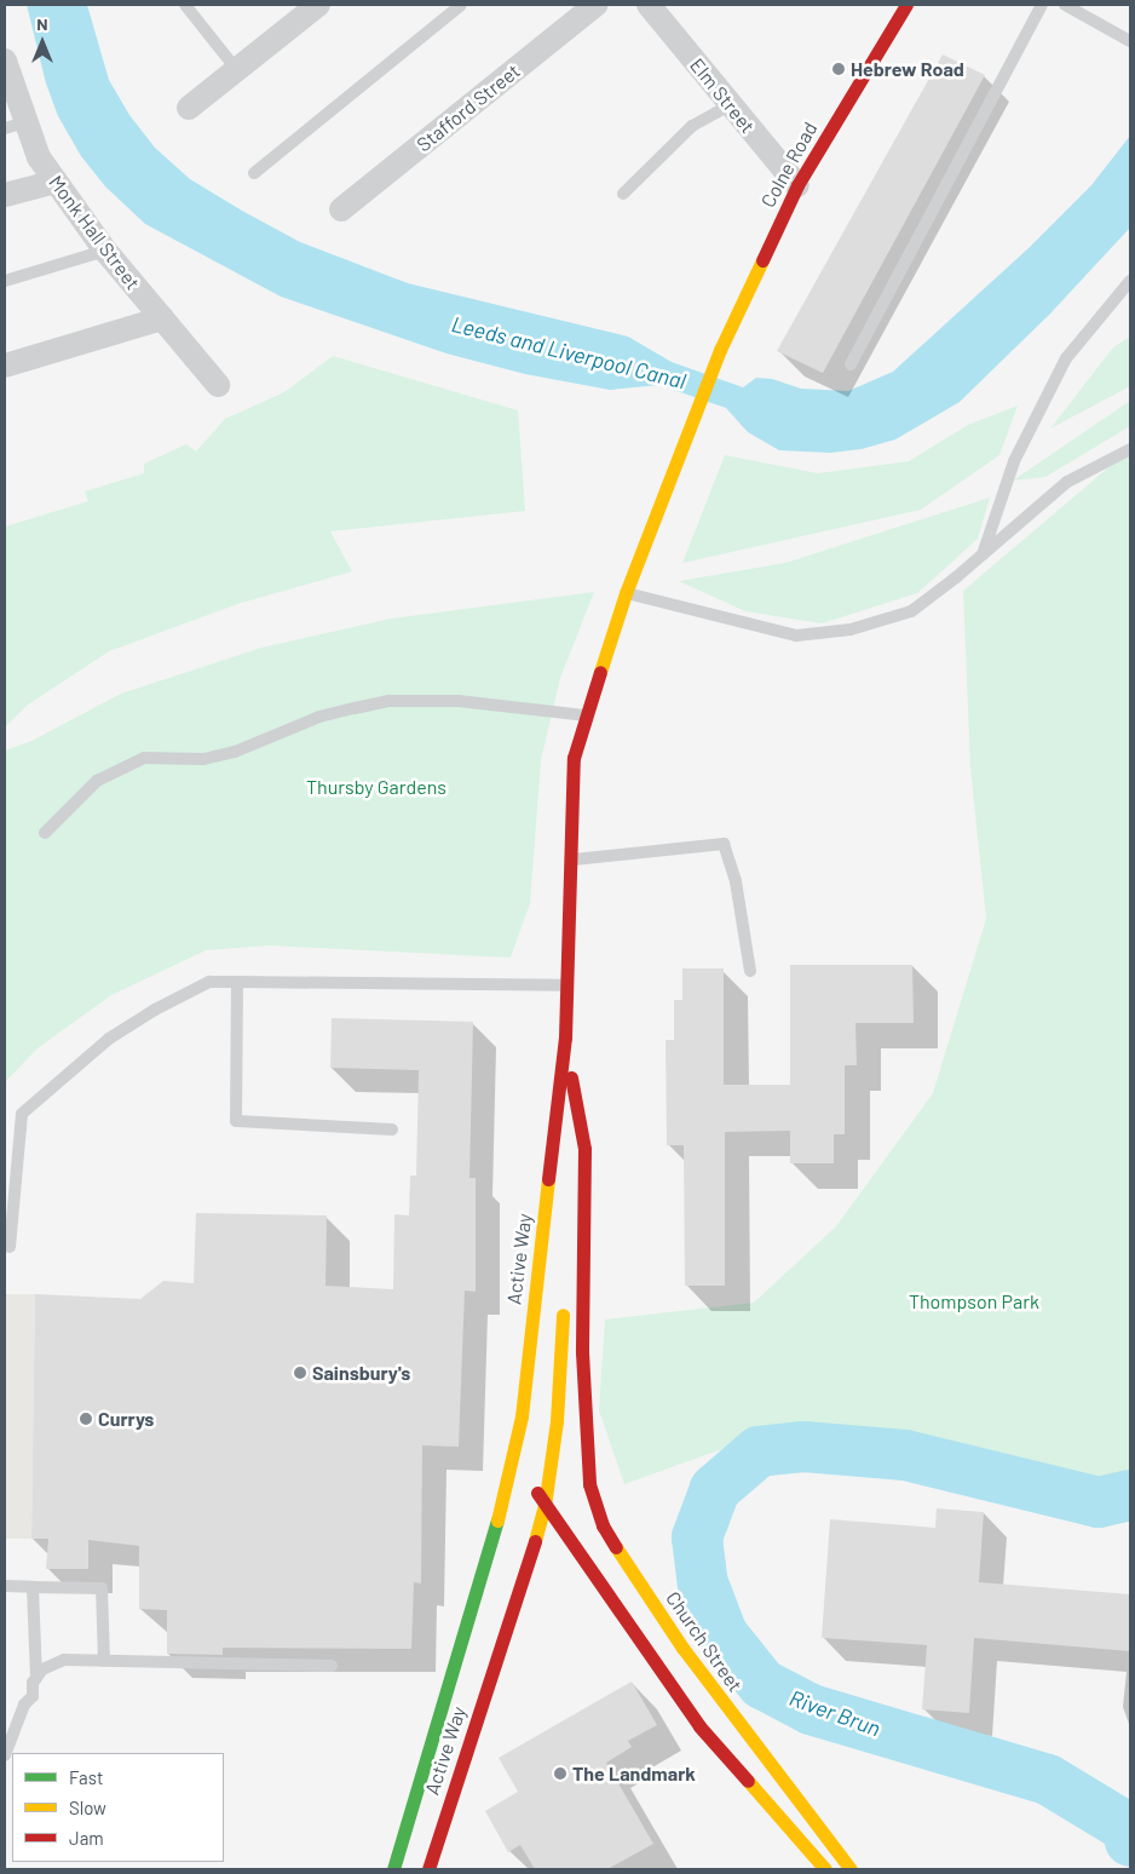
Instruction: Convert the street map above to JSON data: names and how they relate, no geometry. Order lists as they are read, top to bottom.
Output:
{
  "streets": {
    "main road": ["Colne Road", "Active Way", "Church Street"],
    "street": ["Elm Street", "Stafford Street", "Monk Hall Street"]
  },
  "crossings": [
    ["Elm Street", "Colne Road"],
    ["Colne Road", "Active Way"]
  ],
  "water": ["Leeds and Liverpool Canal", "River Brun"],
  "parks": ["Thursby Gardens", "Thompson Park"],
  "places": [
    "Hebrew Road",
    "Sainsbury's",
    "Currys",
    "The Landmark"
  ],
  "legend": ["Fast", "Slow", "Jam"],
  "north": "top"
}
